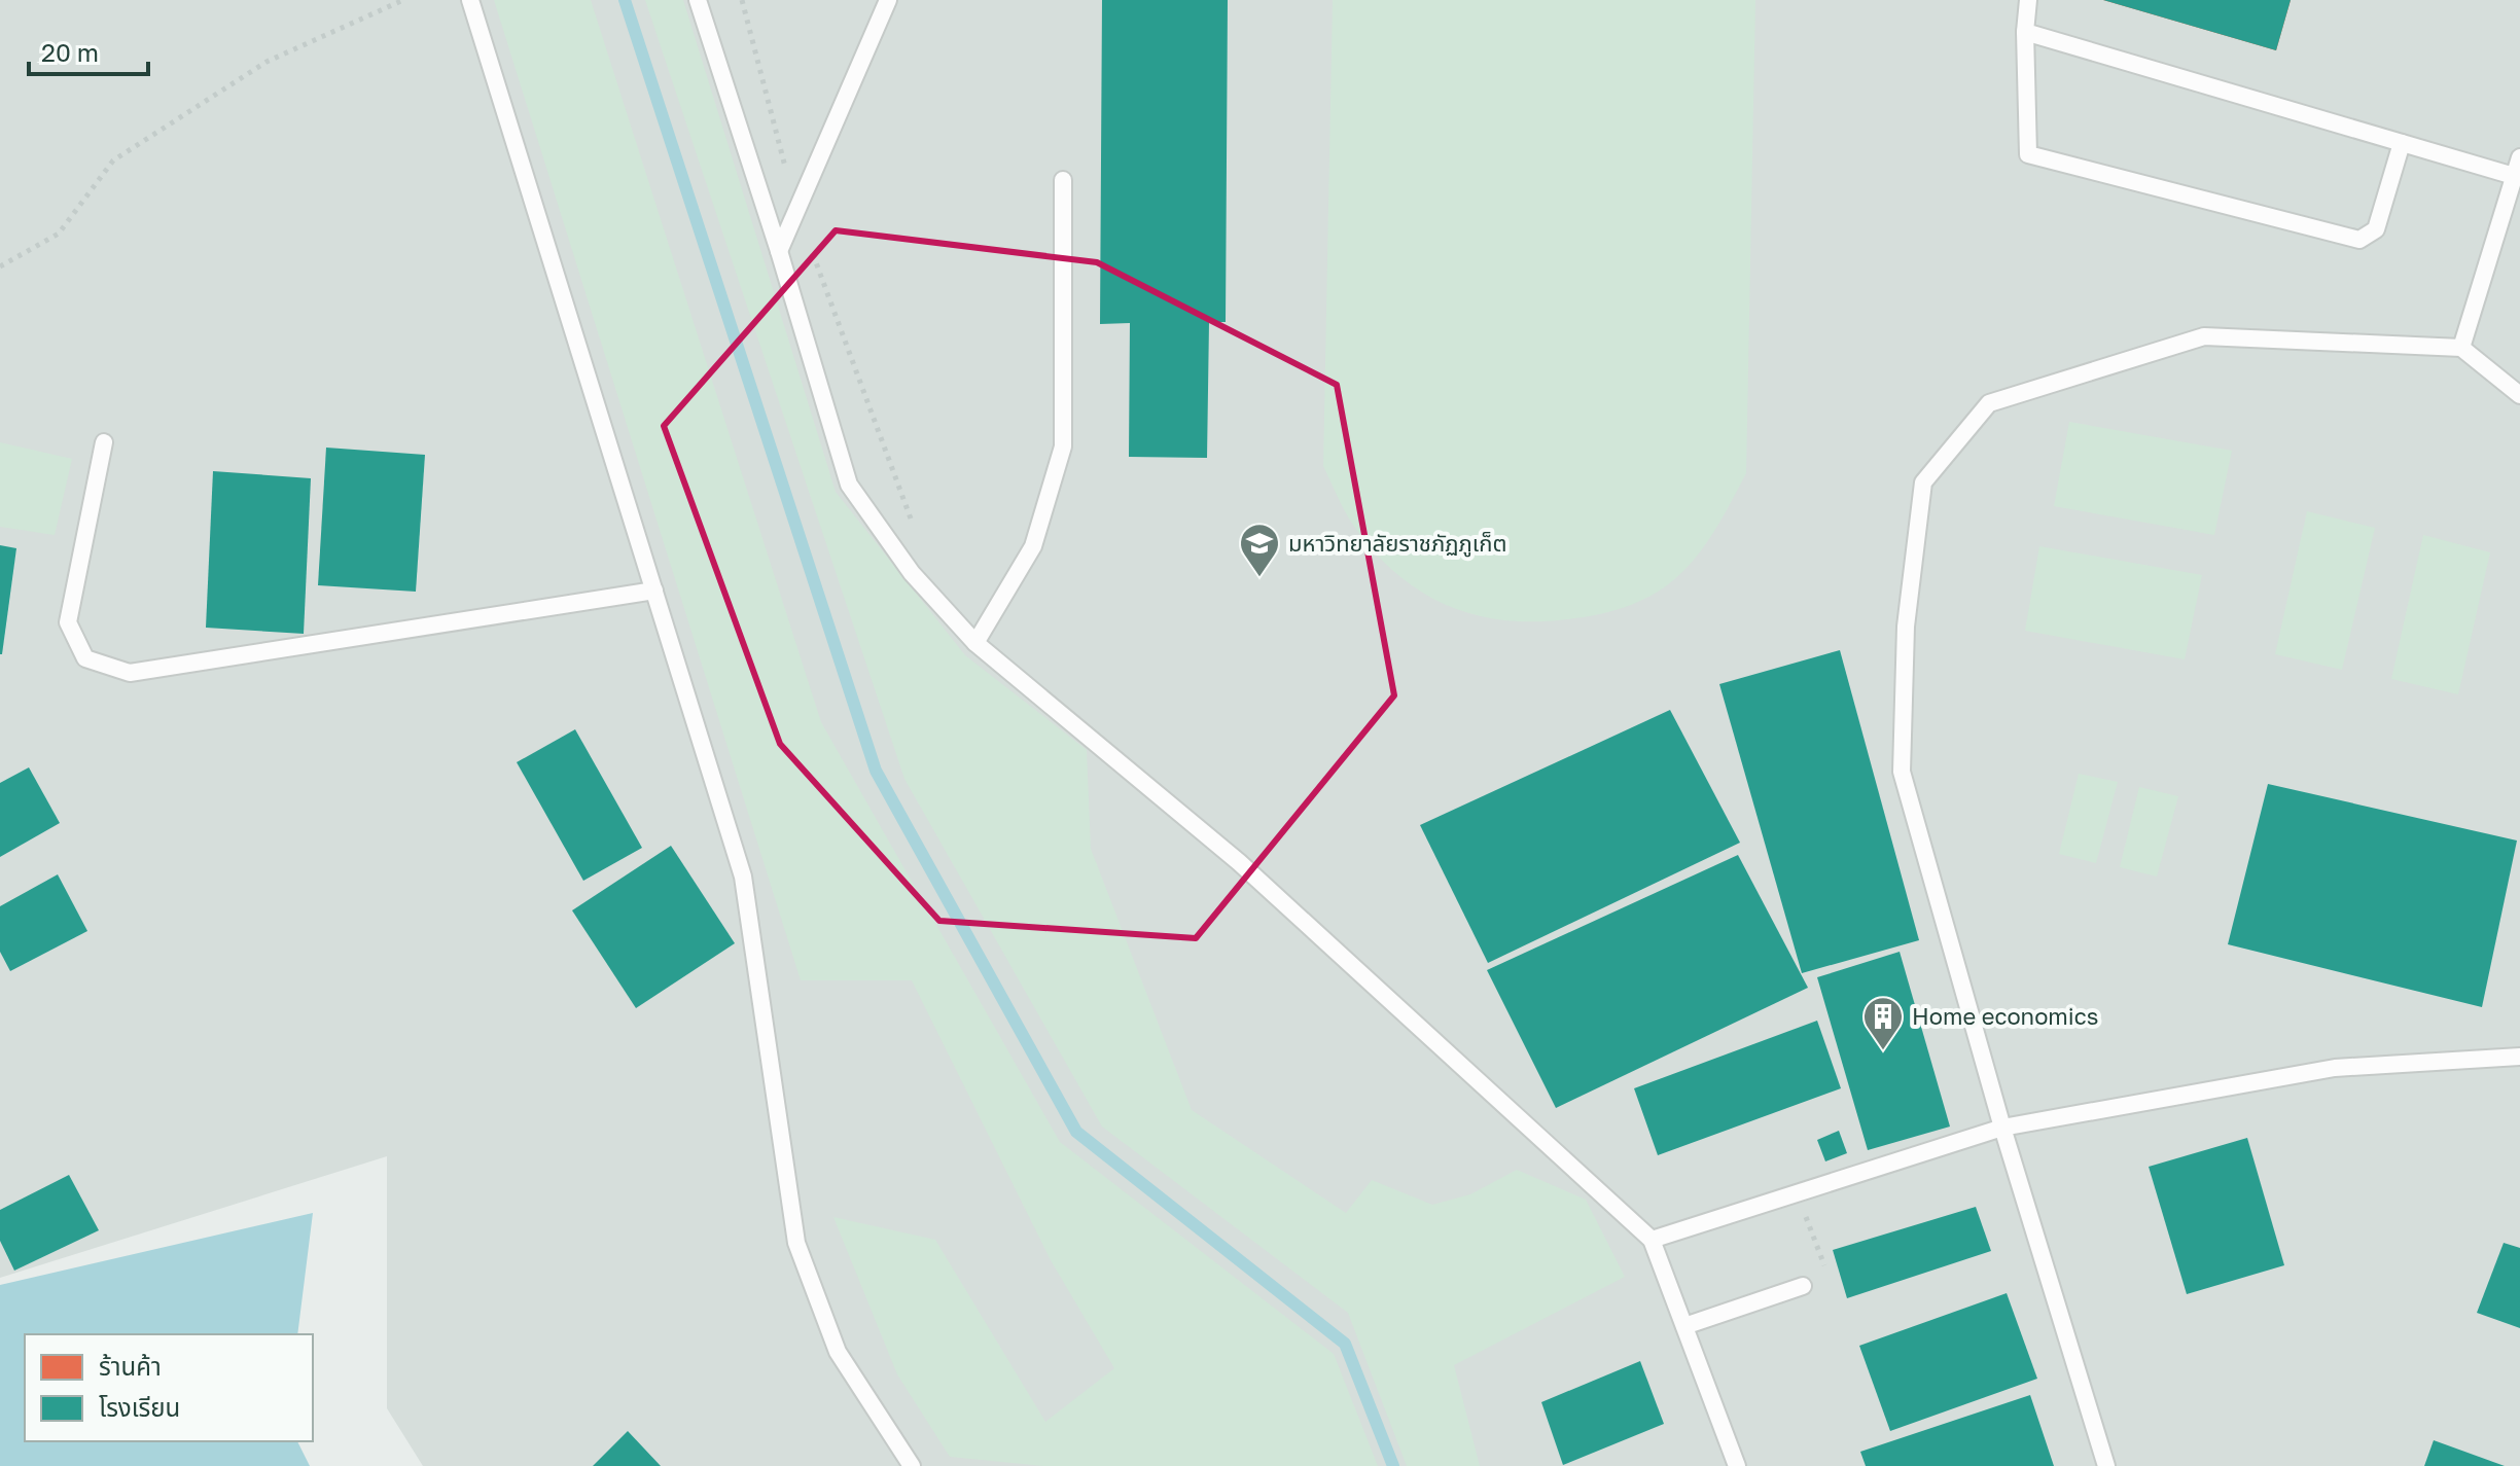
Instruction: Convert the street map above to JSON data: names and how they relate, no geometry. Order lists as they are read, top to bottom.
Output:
{
  "places": {
    "school or university": ["มหาวิทยาลัยราชภัฏภูเก็ต"],
    "building": ["Home economics"]
  },
  "legend": ["ร้านค้า", "โรงเรียน"],
  "scale_bar": "20 m"
}
